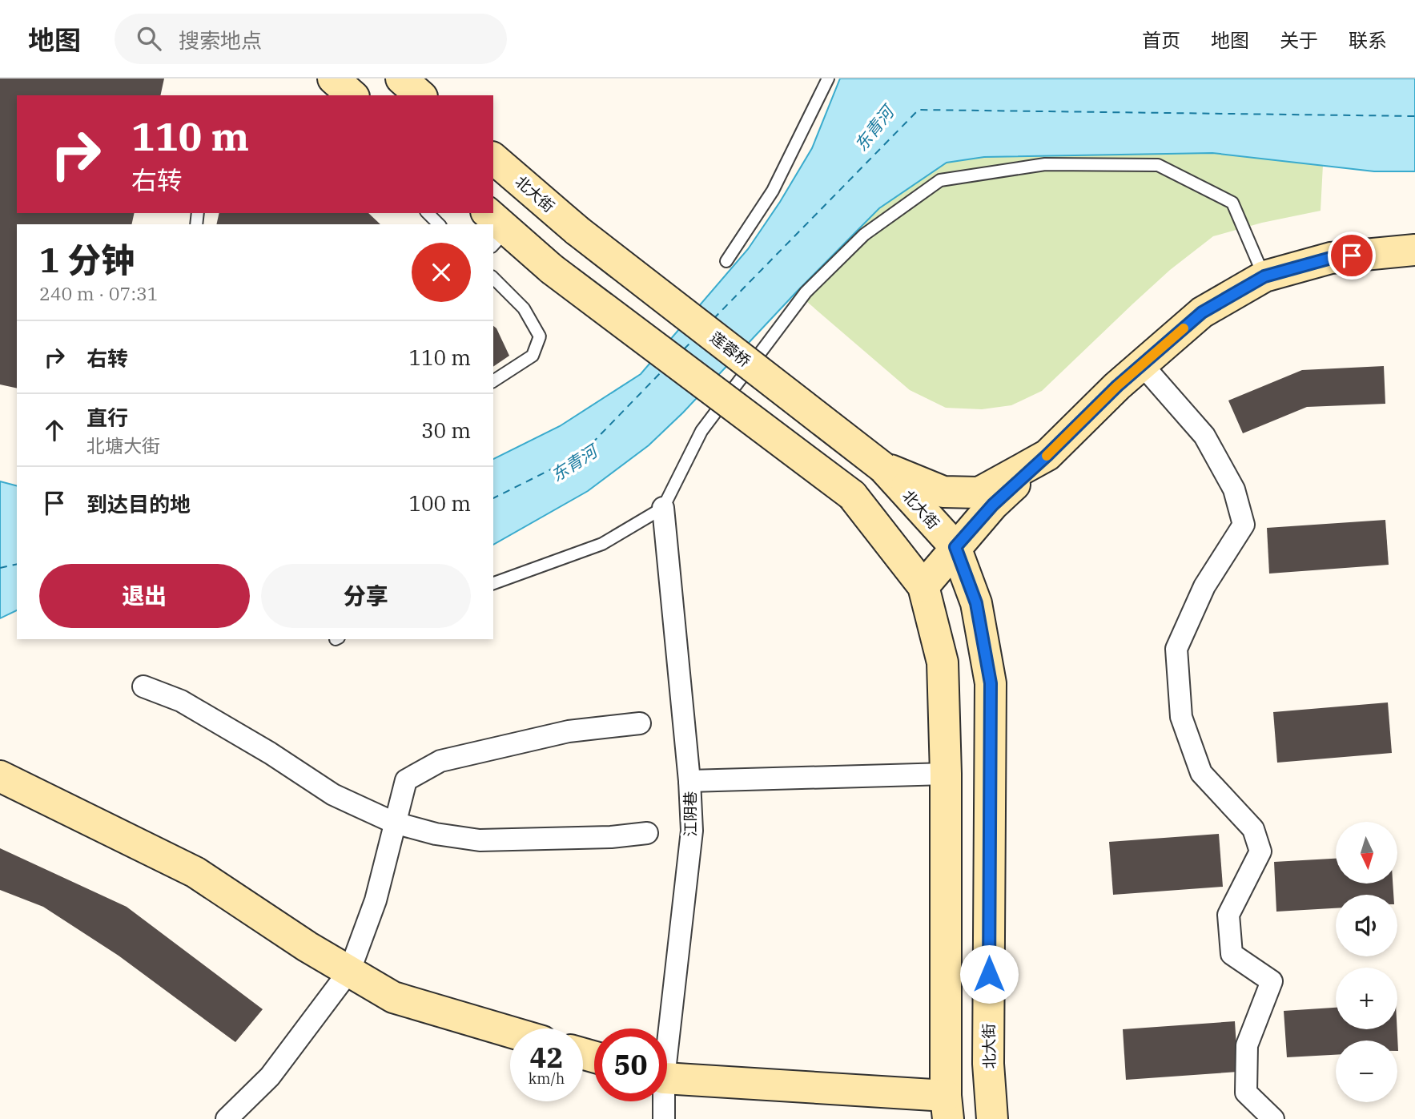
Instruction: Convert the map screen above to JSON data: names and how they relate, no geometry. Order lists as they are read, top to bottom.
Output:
{
  "streets": {
    "main road": ["北大街", "莲蓉桥"],
    "street": ["江阴巷"]
  },
  "crossings": [
    ["北大街", "莲蓉桥"]
  ],
  "water": ["东青河"],
  "north": "bottom",
  "page": {
    "header": "地图",
    "search": "搜索地点",
    "nav": [
      "首页",
      "地图",
      "关于",
      "联系"
    ],
    "turn": ["110 m", "右转"],
    "heading": ["1 分钟", "240 m · 07:31"],
    "list": [
      {
        "name": "右转",
        "value": "110 m"
      },
      {
        "name": "直行",
        "note": "北塘大街",
        "value": "30 m"
      },
      {
        "name": "到达目的地",
        "value": "100 m"
      }
    ],
    "buttons": ["退出", "分享"],
    "map_buttons": ["+", "−"],
    "speed": "42 km/h",
    "limit": "50"
  }
}
